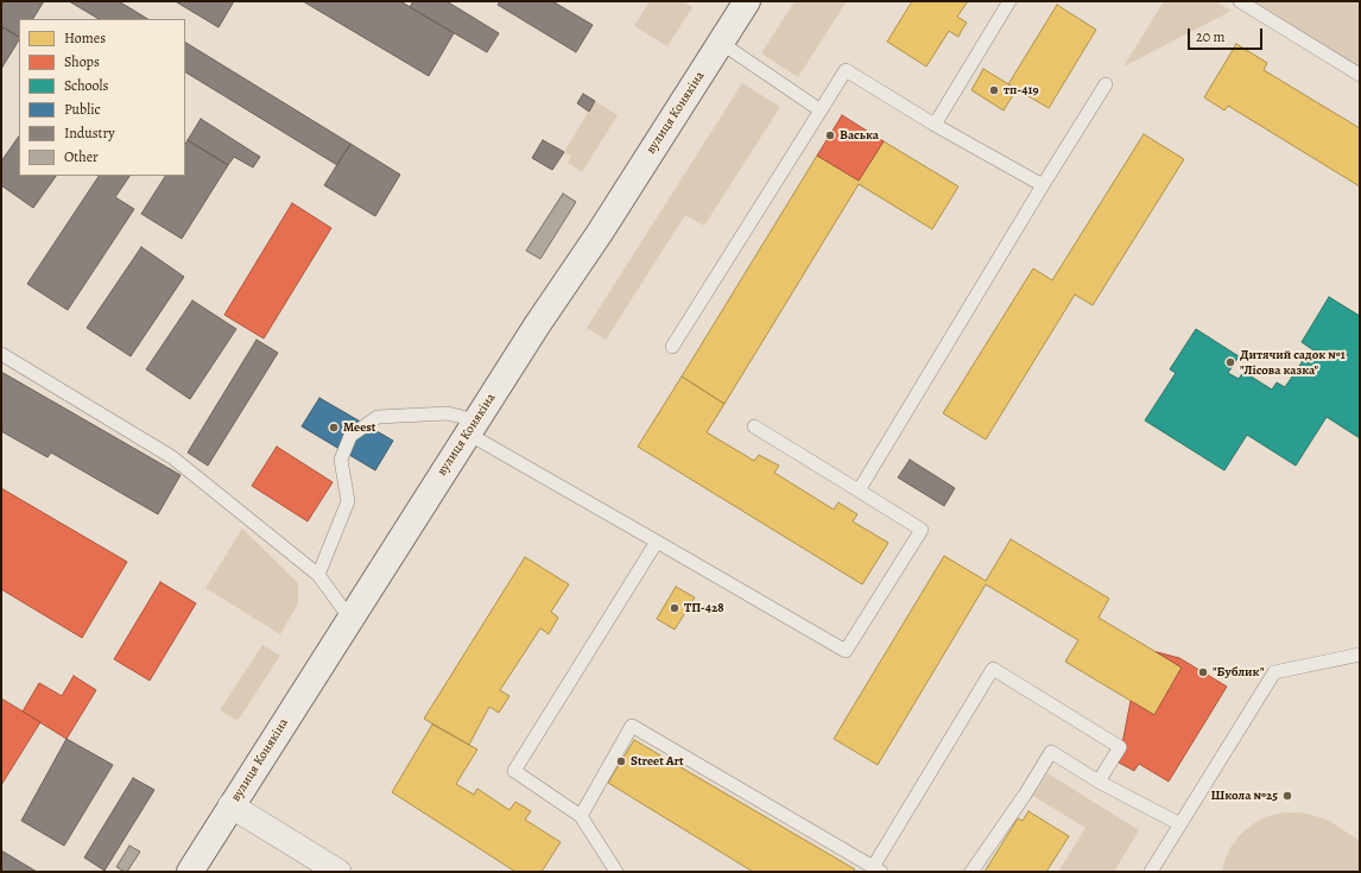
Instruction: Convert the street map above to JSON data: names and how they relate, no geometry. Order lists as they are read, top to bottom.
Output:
{
  "streets": {
    "main road": ["вулиця Конякіна"]
  },
  "places": [
    "тп-419",
    "Васька",
    "Дитячий садок №1 \"Лісова казка\"",
    "Meest",
    "ТП-428",
    "\"Бублик\"",
    "Street Art",
    "Школа №25"
  ],
  "legend": [
    "Homes",
    "Shops",
    "Schools",
    "Public",
    "Industry",
    "Other"
  ],
  "scale_bar": "20 m"
}
